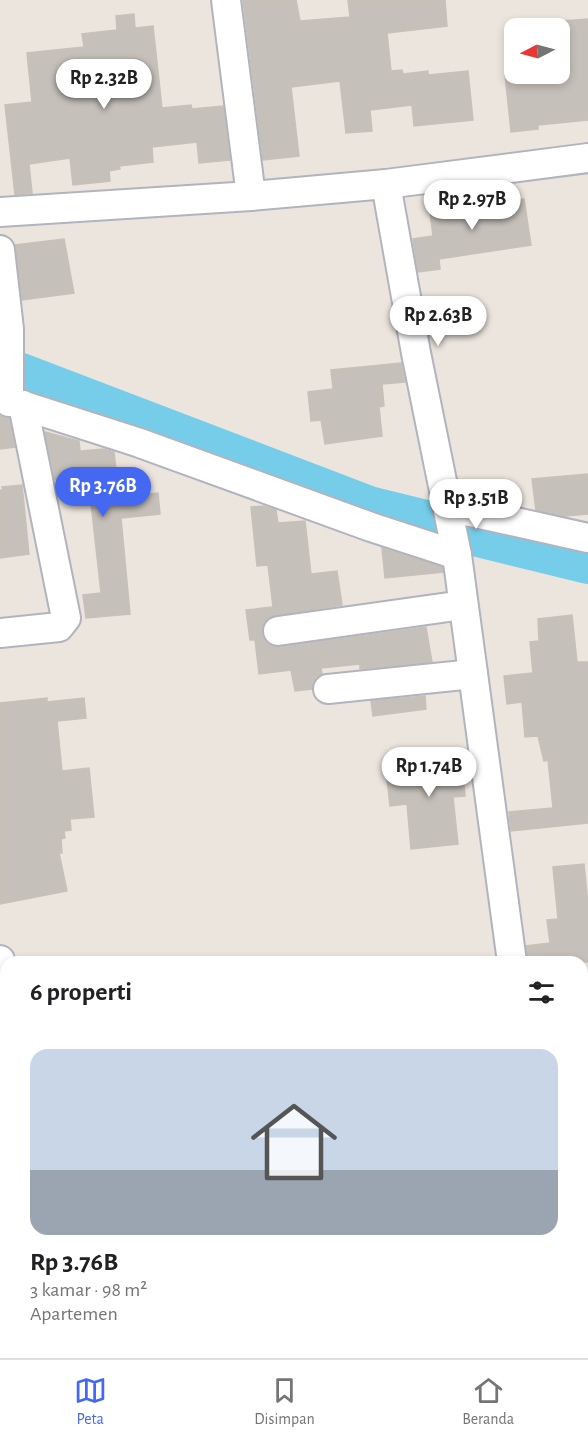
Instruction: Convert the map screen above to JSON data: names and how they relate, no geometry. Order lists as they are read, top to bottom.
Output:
{
  "north": "left",
  "page": {
    "price": [
      "Rp 2.32B",
      "Rp 2.97B",
      "Rp 2.63B",
      "Rp 3.76B",
      "Rp 3.51B",
      "Rp 1.74B"
    ],
    "heading": "6 properti",
    "list": [
      {
        "name": "Rp 3.76B",
        "note": "3 kamar · 98 m² · Apartemen"
      }
    ],
    "tabs": ["Peta", "Disimpan", "Beranda"]
  }
}
